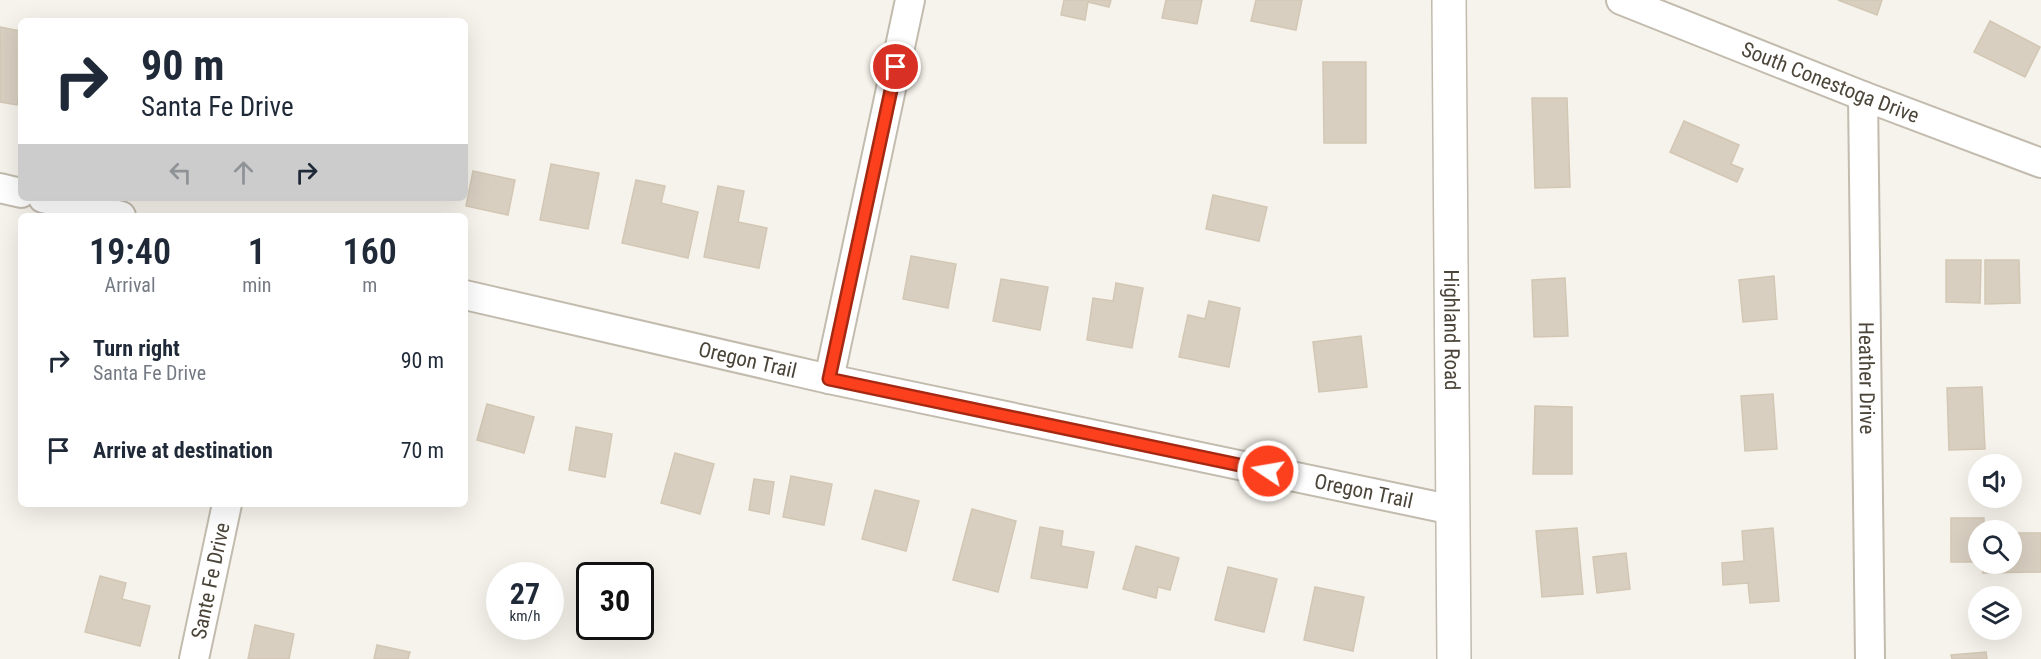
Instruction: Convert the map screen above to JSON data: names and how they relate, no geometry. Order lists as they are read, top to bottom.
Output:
{
  "streets": {
    "street": [
      "South Conestoga Drive",
      "Highland Road",
      "Oregon Trail",
      "Heather Drive",
      "Sante Fe Drive"
    ]
  },
  "crossings": [
    ["South Conestoga Drive", "Heather Drive"],
    ["Highland Road", "Oregon Trail"]
  ],
  "page": {
    "turn": ["90 m", "Santa Fe Drive"],
    "eta": [
      "19:40",
      "Arrival",
      "1",
      "min",
      "160",
      "m"
    ],
    "list": [
      {
        "name": "Turn right",
        "note": "Santa Fe Drive",
        "value": "90 m"
      },
      {
        "name": "Arrive at destination",
        "value": "70 m"
      }
    ],
    "speed": "27 km/h",
    "limit": "30"
  }
}
